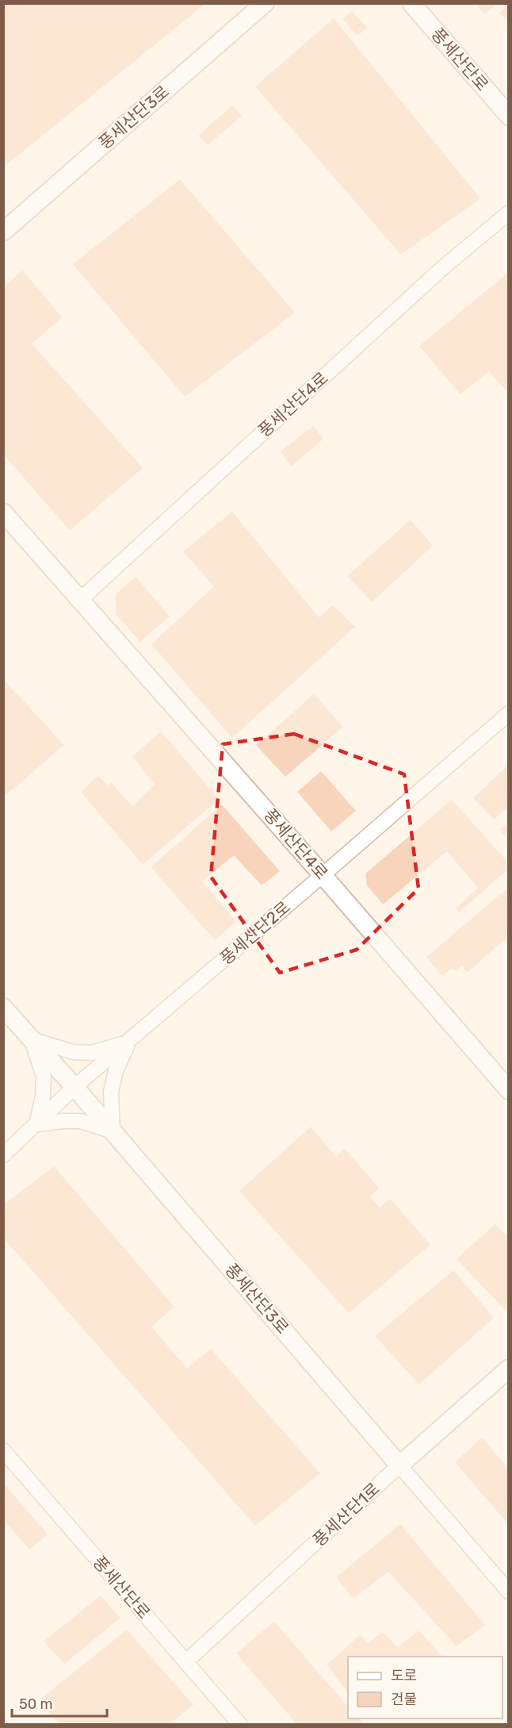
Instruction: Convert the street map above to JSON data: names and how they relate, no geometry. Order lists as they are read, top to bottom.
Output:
{
  "streets": {
    "street": [
      "풍세산단로",
      "풍세산단3로",
      "풍세산단4로",
      "풍세산단2로",
      "풍세산단1로"
    ]
  },
  "crossings": [
    ["풍세산단로", "풍세산단1로"],
    ["풍세산단3로", "풍세산단2로"],
    ["풍세산단3로", "풍세산단1로"],
    ["풍세산단4로", "풍세산단2로"]
  ],
  "legend": ["도로", "건물"],
  "scale_bar": "50 m"
}
